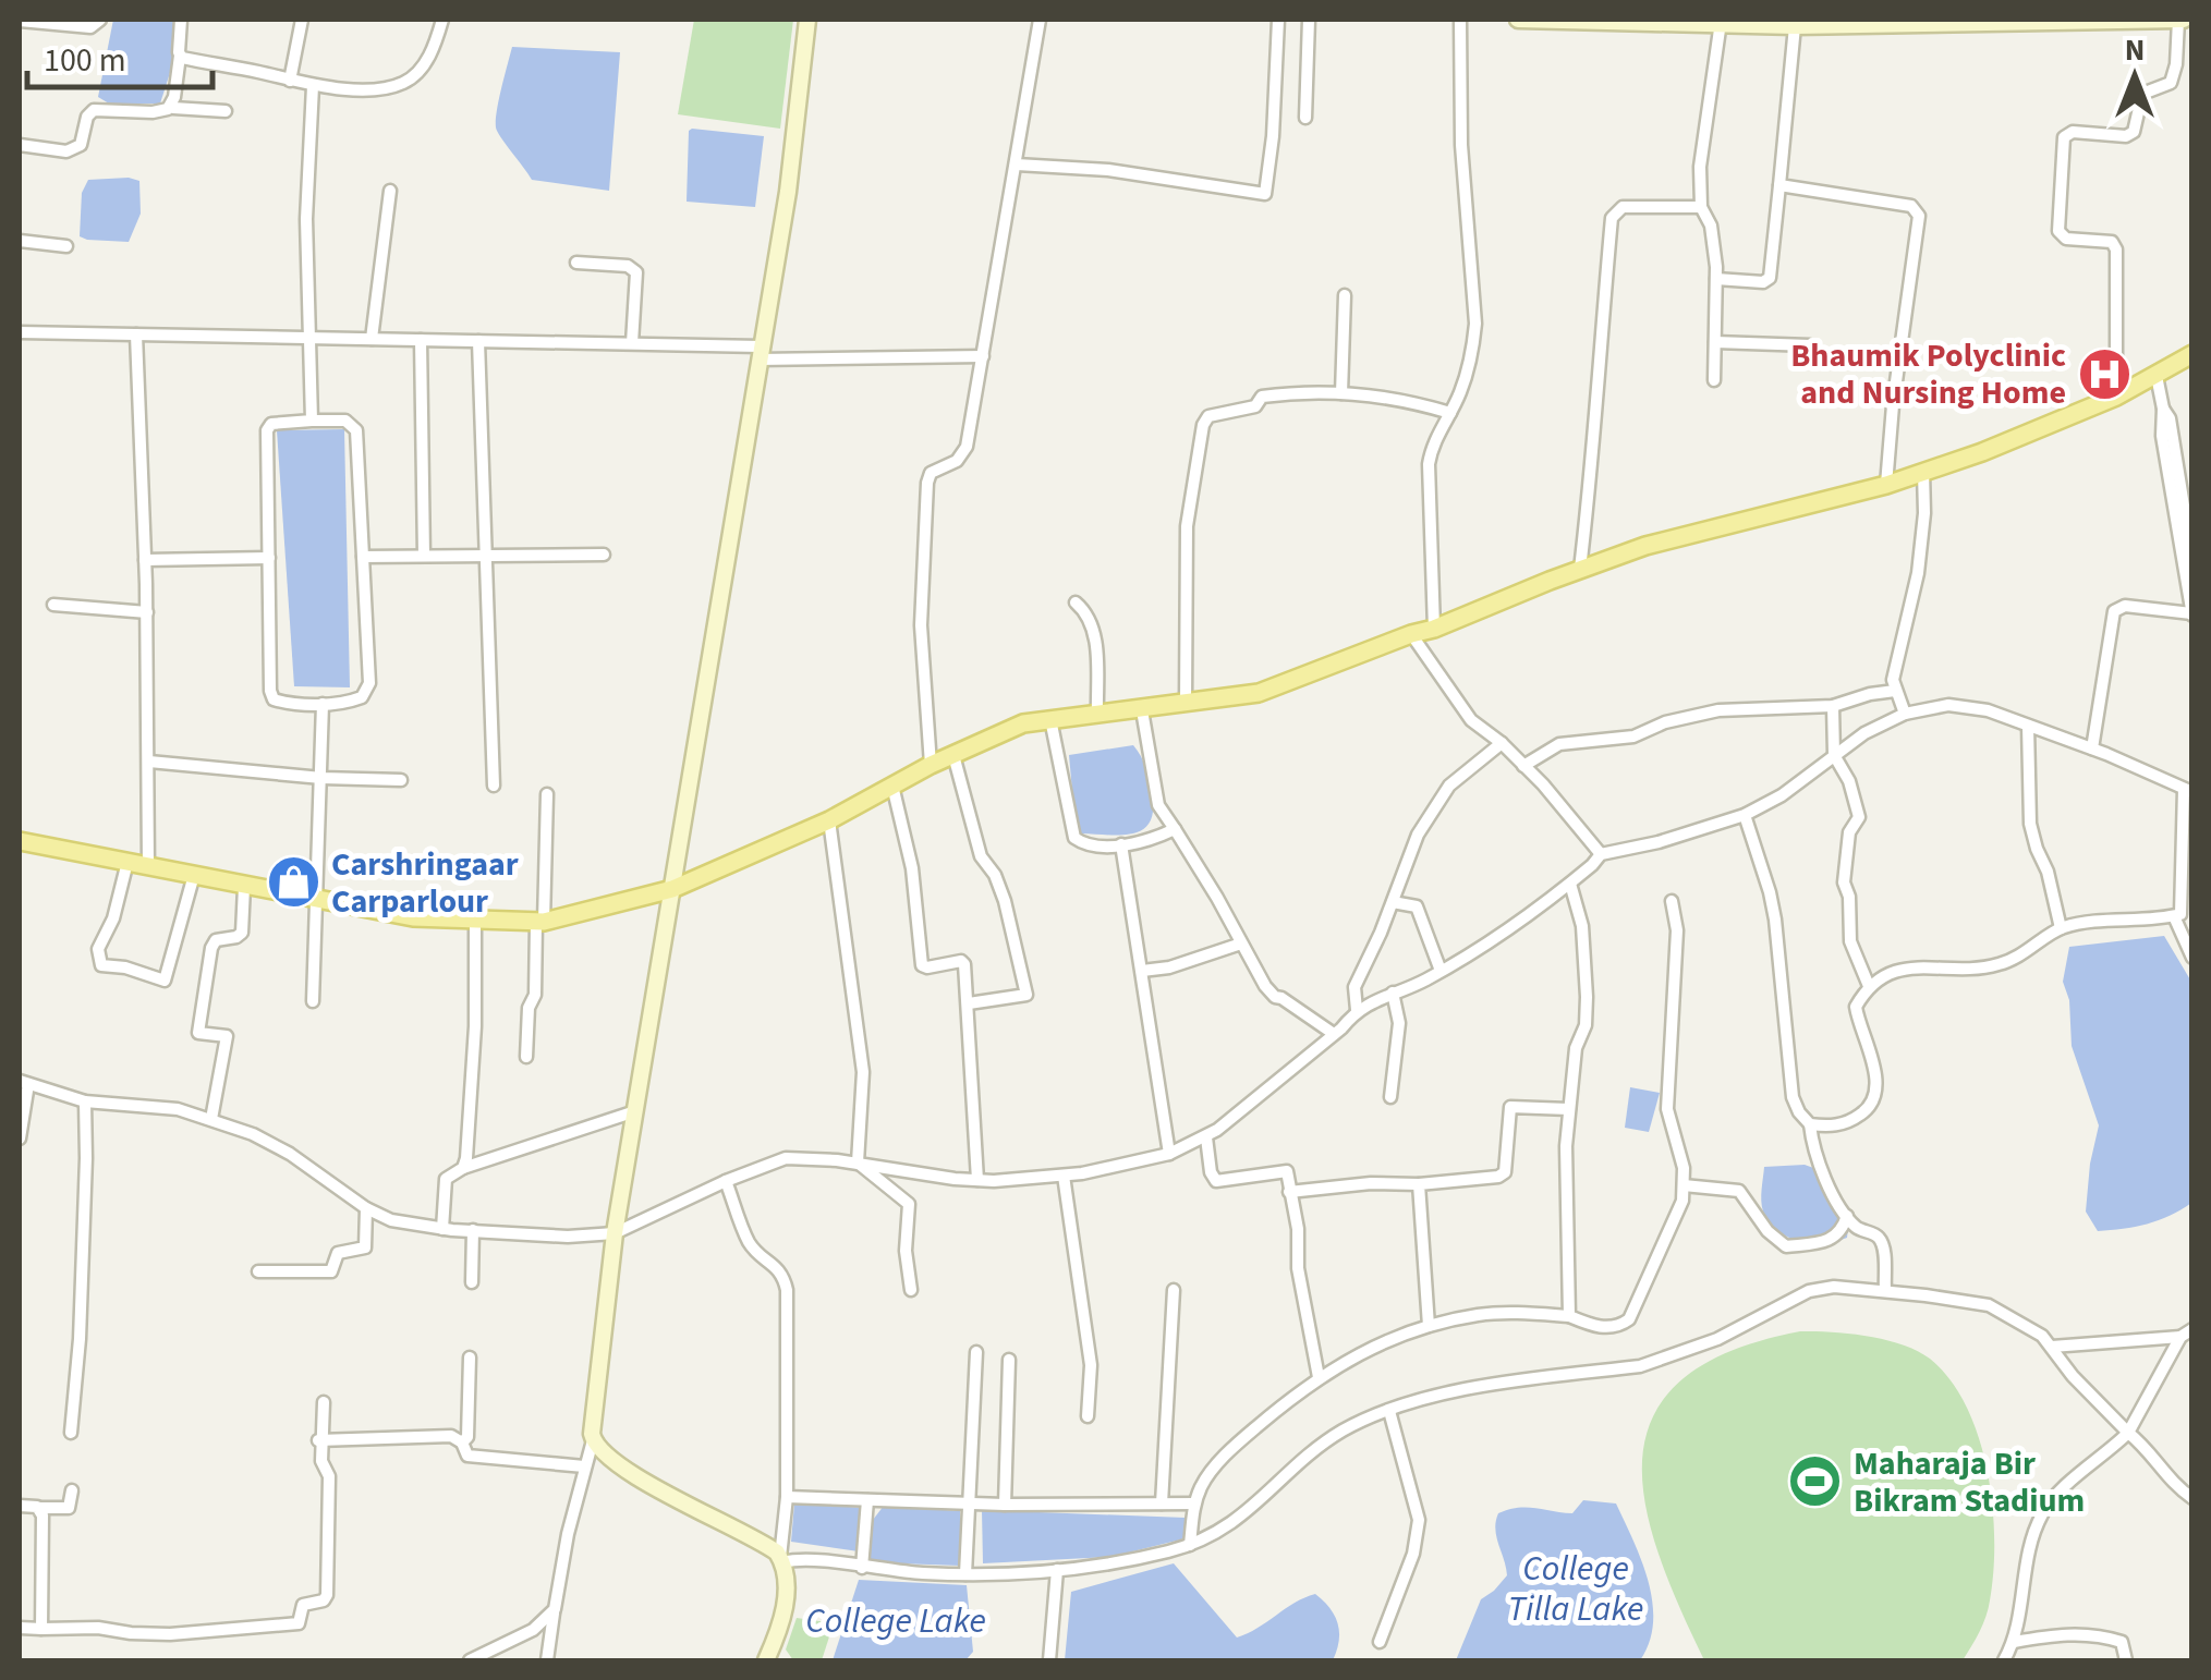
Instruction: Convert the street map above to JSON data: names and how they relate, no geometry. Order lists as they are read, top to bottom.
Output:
{
  "water": ["College Tilla Lake", "College Lake"],
  "places": {
    "hospital": ["Bhaumik Polyclinic and Nursing Home"],
    "shop": ["Carshringaar Carparlour"],
    "sports": ["Maharaja Bir Bikram Stadium"]
  },
  "scale_bar": "100 m",
  "north": "top"
}
